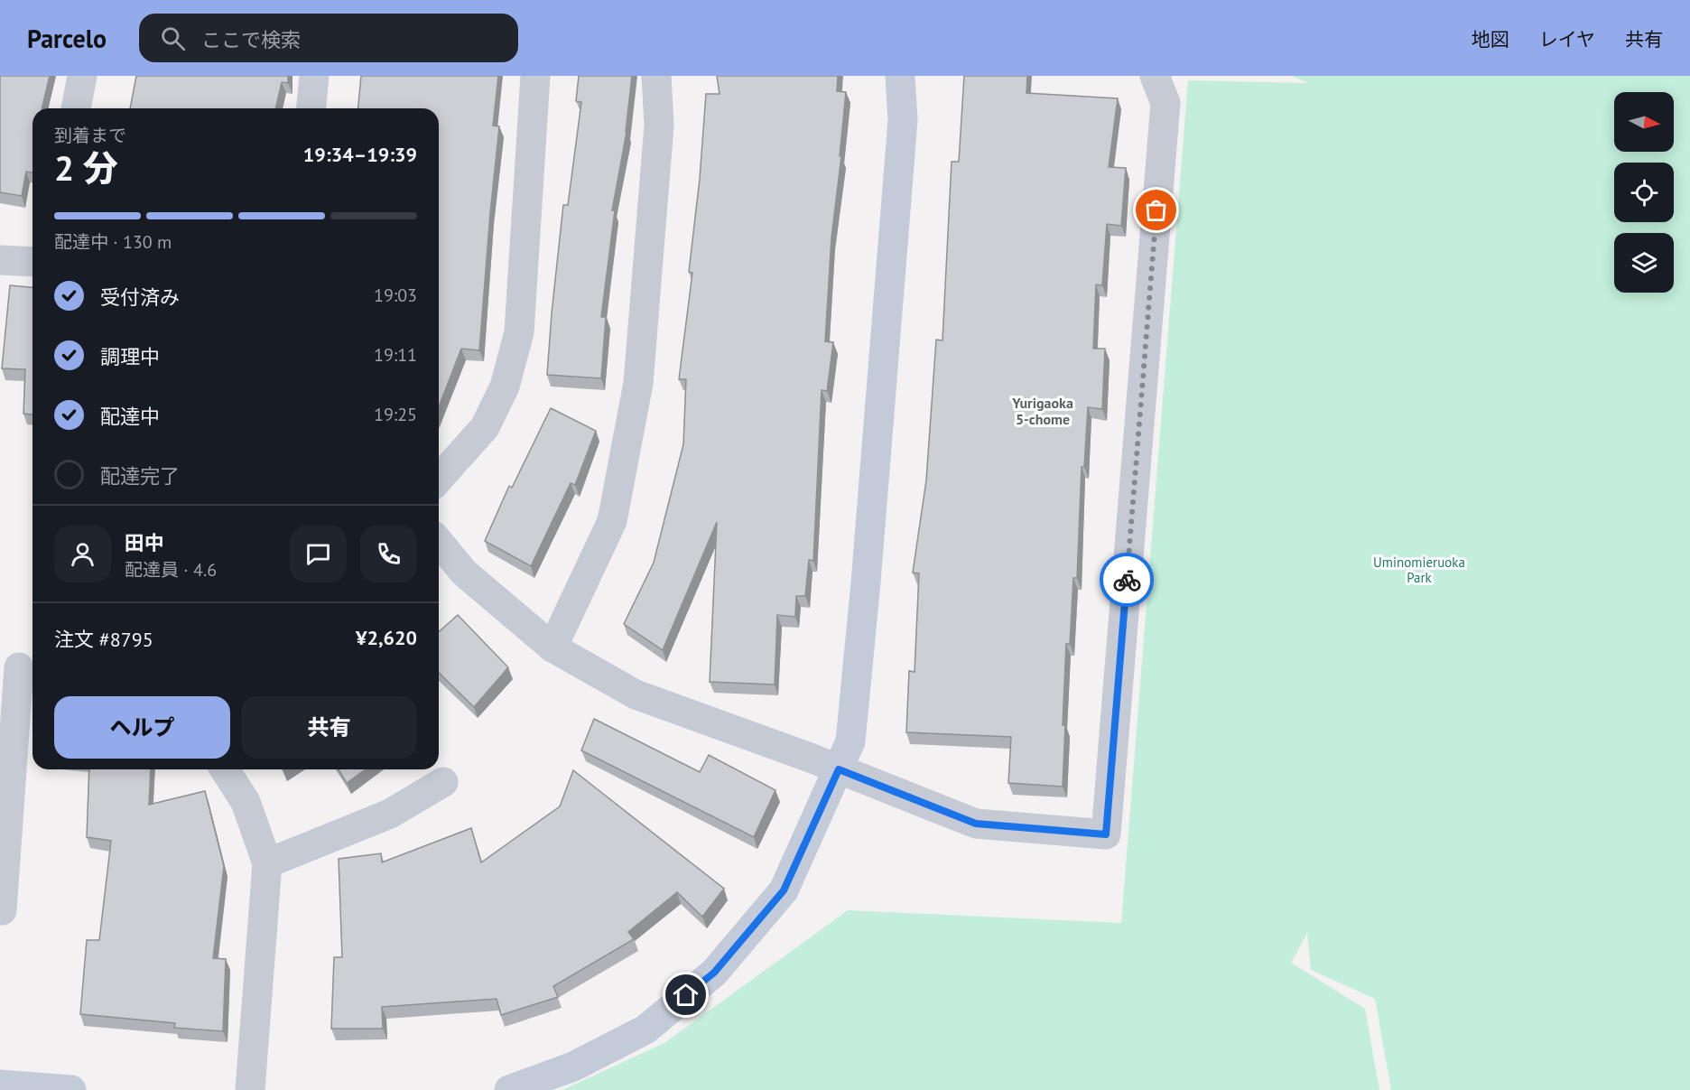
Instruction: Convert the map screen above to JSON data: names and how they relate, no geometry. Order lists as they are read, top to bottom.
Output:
{
  "districts": ["Yurigaoka 5-chome"],
  "parks": ["Uminomieruoka Park"],
  "north": "right",
  "page": {
    "header": "Parcelo",
    "search": "ここで検索",
    "nav": ["地図", "レイヤ", "共有"],
    "heading": ["2 分", "到着まで", "19:34–19:39"],
    "panel": [
      "田中",
      "配達員 · 4.6",
      "注文 #8795",
      "¥2,620"
    ],
    "bar": "配達中 · 130 m",
    "list": [
      ["受付済み", "19:03"],
      ["調理中", "19:11"],
      ["配達中", "19:25"],
      "配達完了"
    ],
    "buttons": ["ヘルプ", "共有"]
  }
}
